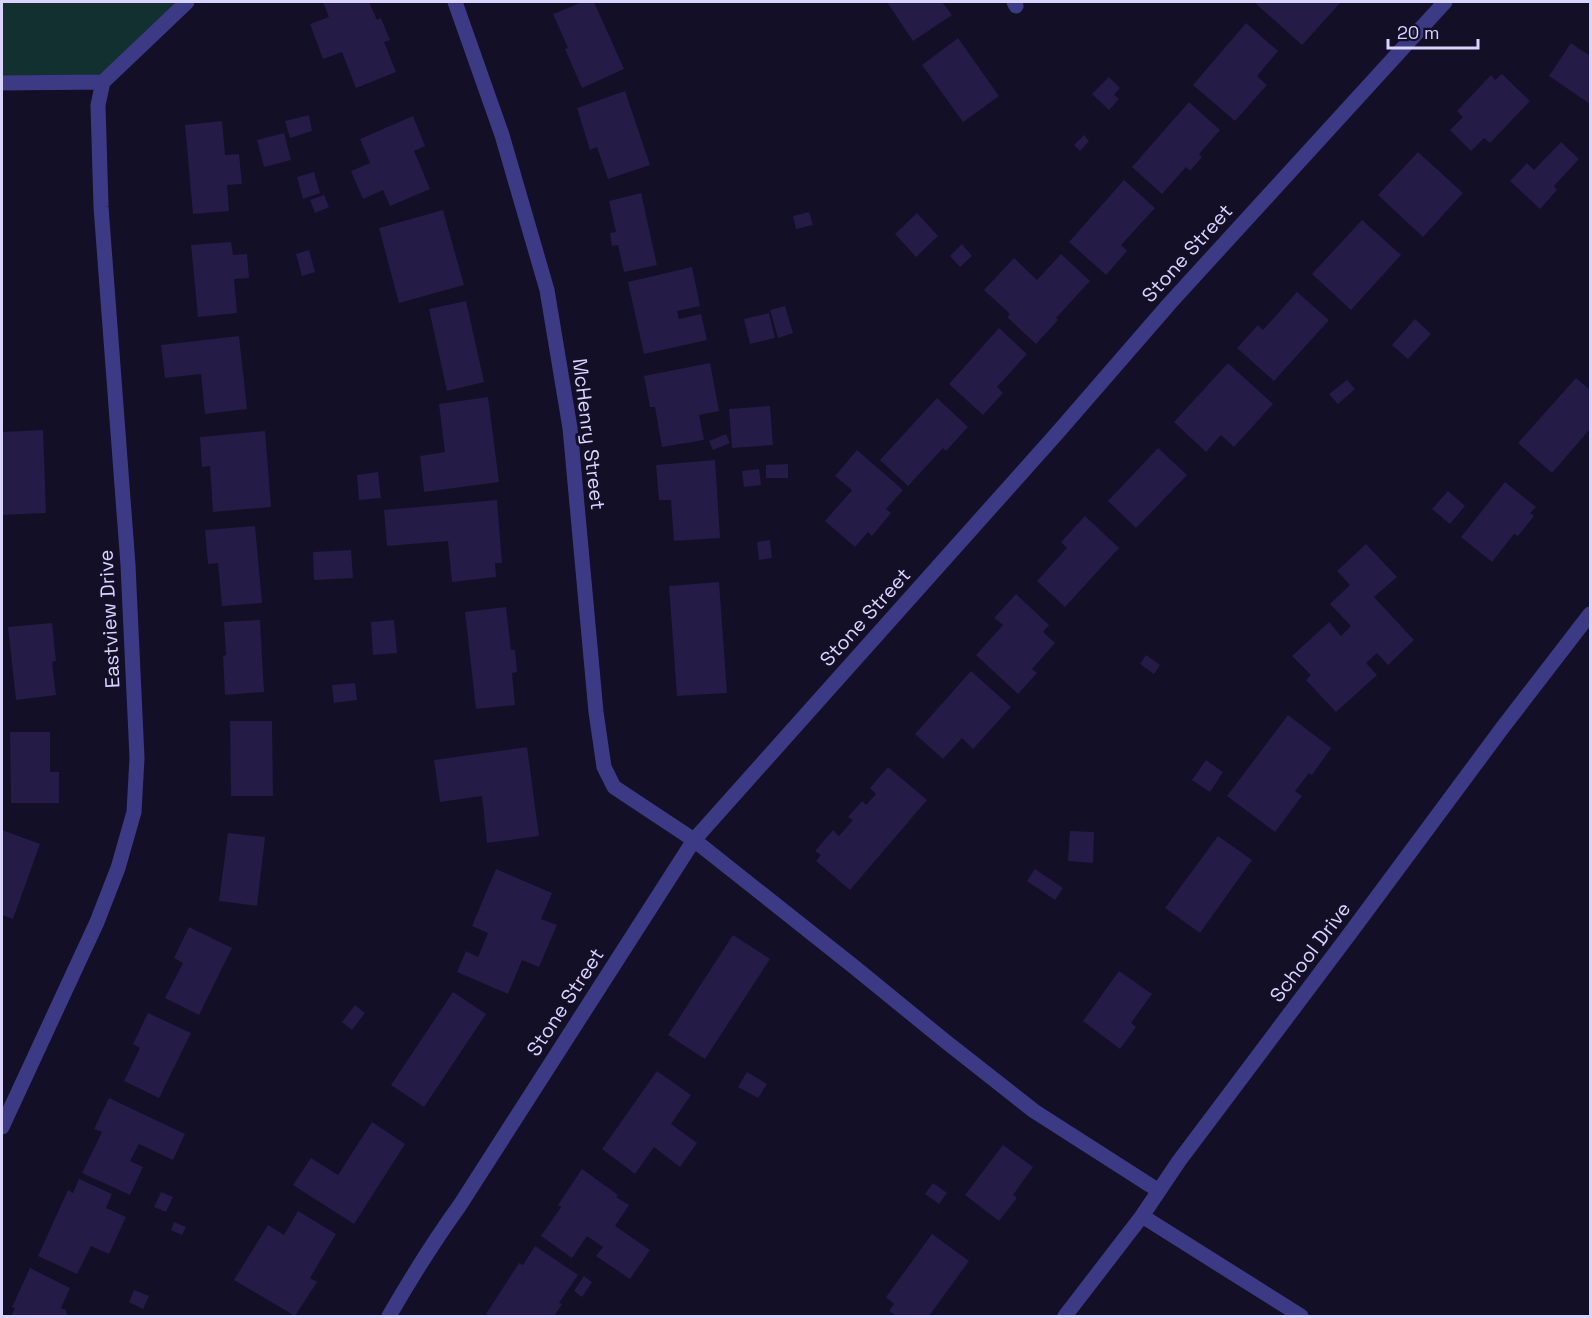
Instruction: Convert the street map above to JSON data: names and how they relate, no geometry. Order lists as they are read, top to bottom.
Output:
{
  "streets": {
    "street": [
      "Stone Street",
      "McHenry Street",
      "Eastview Drive",
      "School Drive"
    ]
  },
  "crossings": [
    ["Stone Street", "McHenry Street"],
    ["McHenry Street", "School Drive"]
  ],
  "scale_bar": "20 m"
}
